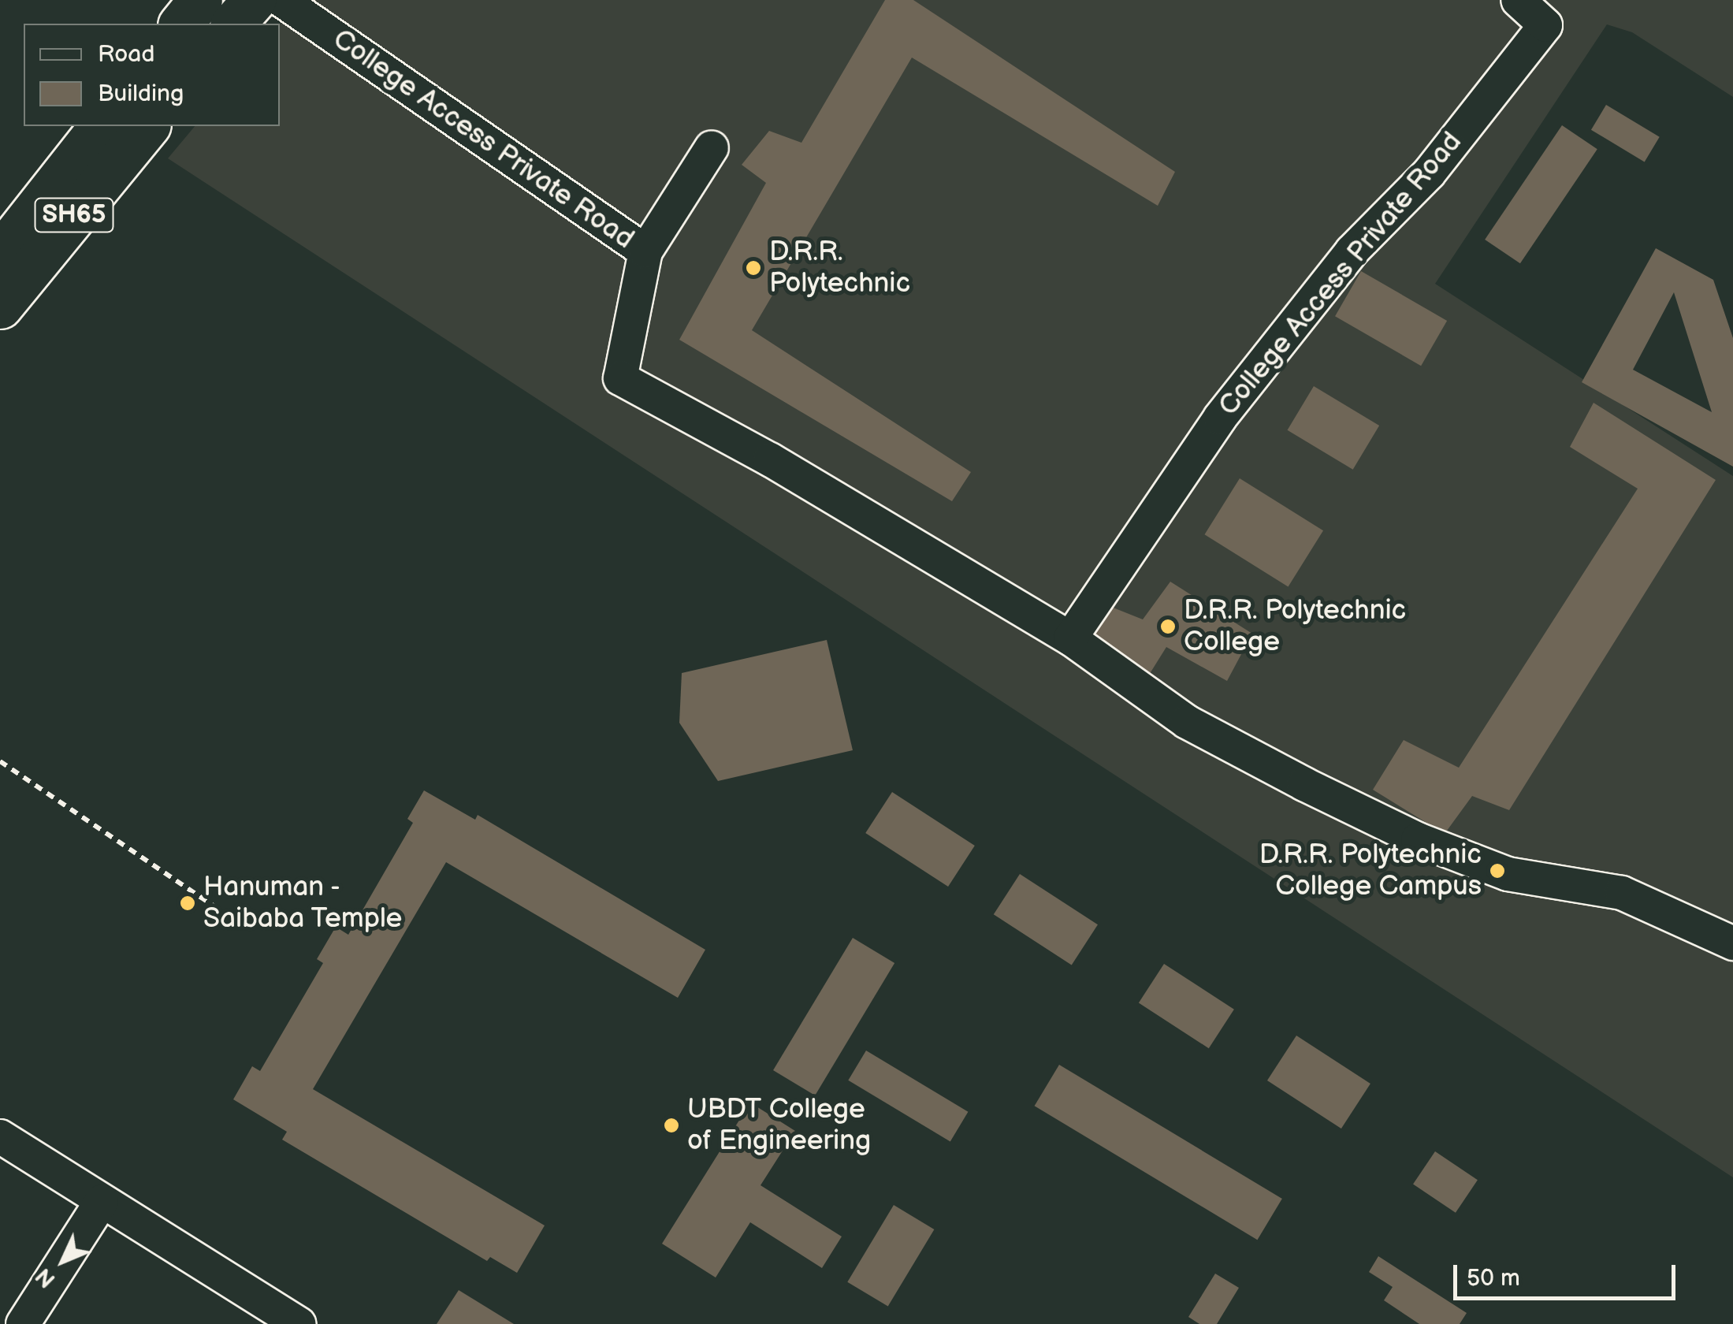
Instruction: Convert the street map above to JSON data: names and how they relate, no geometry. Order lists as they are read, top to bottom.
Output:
{
  "streets": {
    "main road": ["SH65"],
    "street": ["College Access Private Road"]
  },
  "places": [
    "D.R.R. Polytechnic",
    "D.R.R. Polytechnic College",
    "D.R.R. Polytechnic College Campus",
    "Hanuman - Saibaba Temple",
    "UBDT College of Engineering"
  ],
  "legend": ["Road", "Building"],
  "scale_bar": "50 m",
  "north": "bottom left"
}
